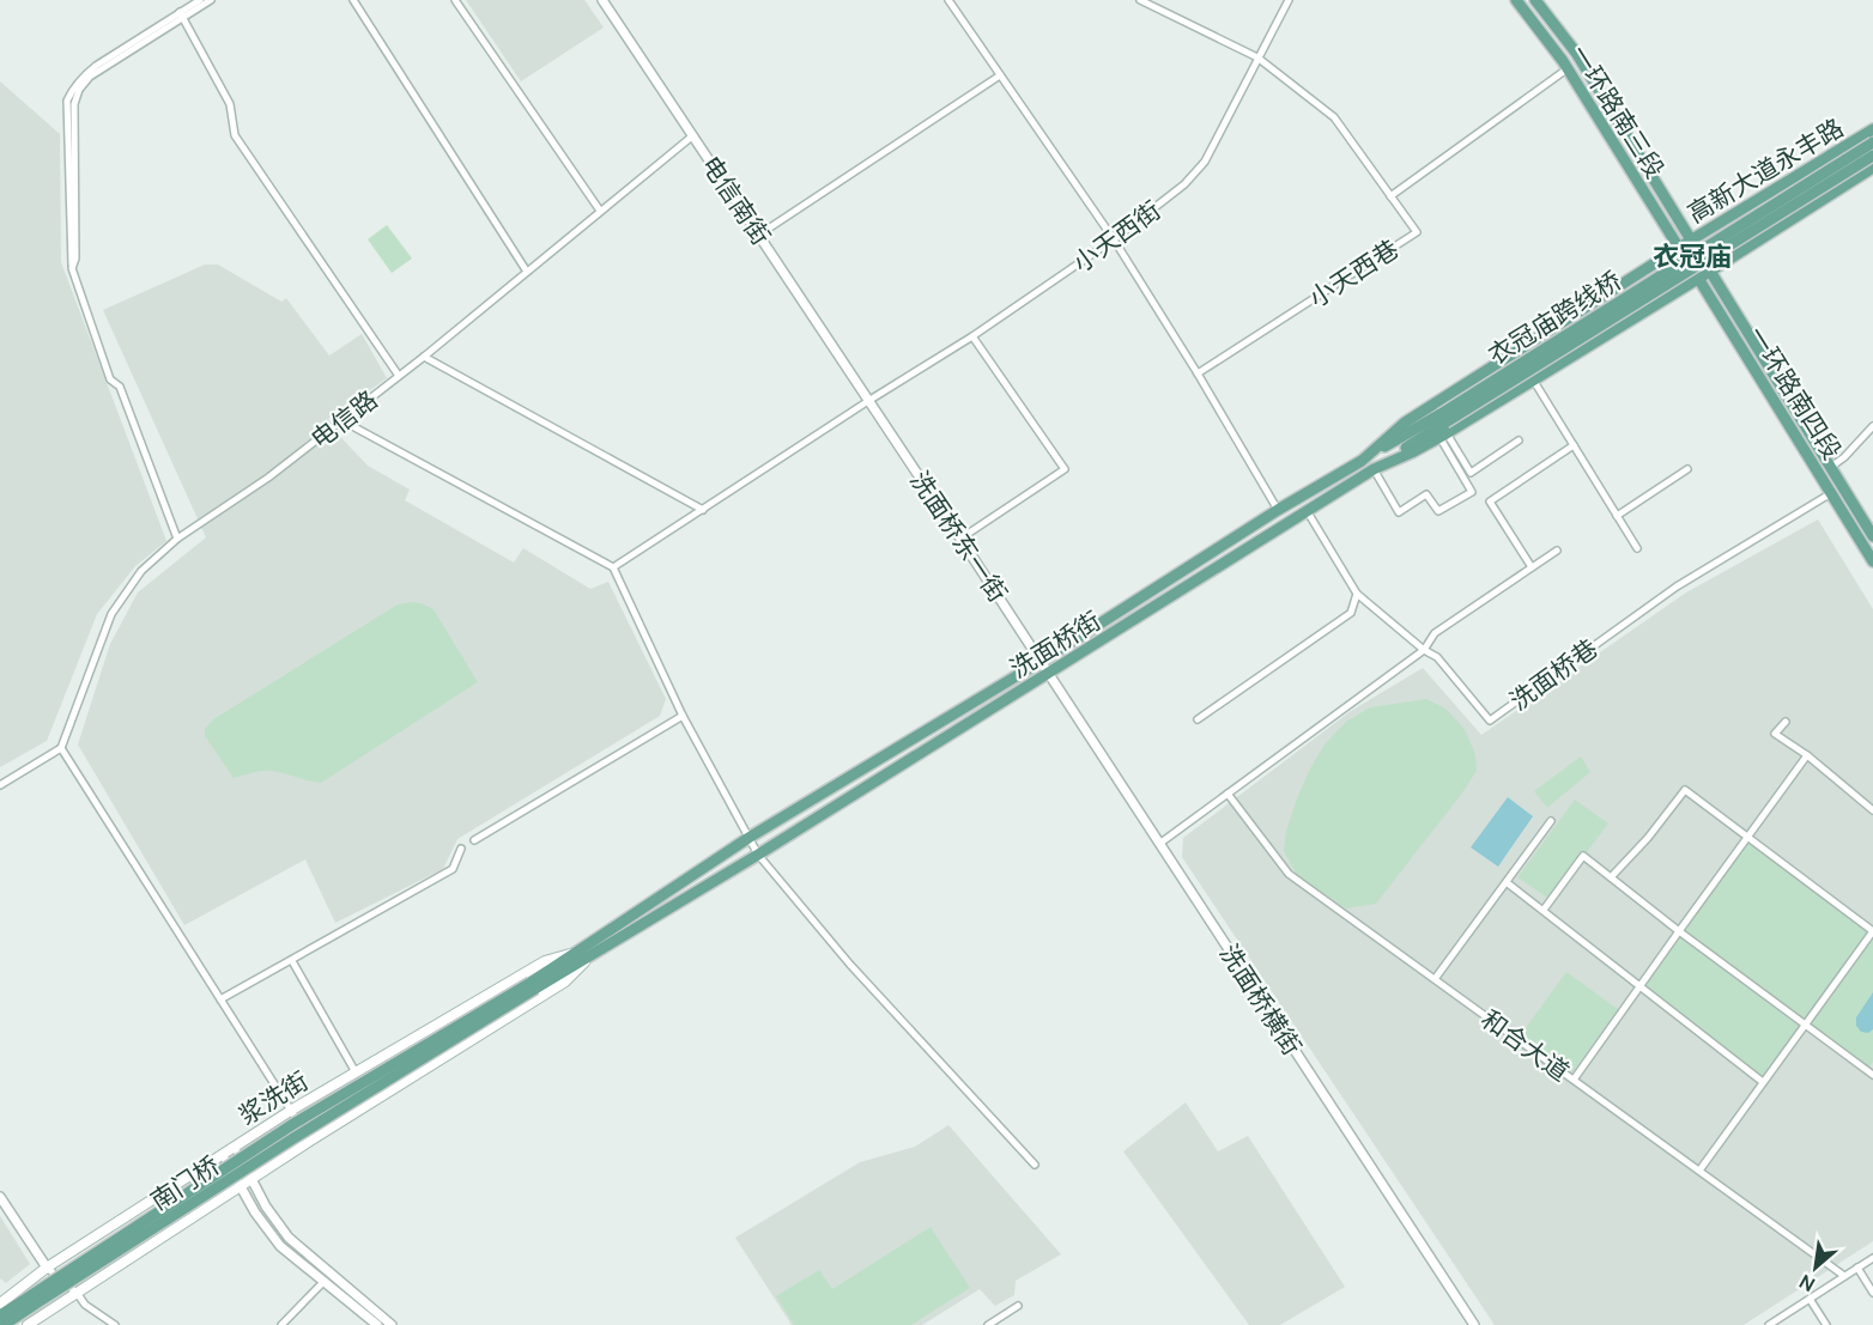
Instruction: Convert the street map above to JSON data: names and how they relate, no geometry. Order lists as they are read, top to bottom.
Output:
{
  "streets": {
    "main road": [
      "一环路南三段",
      "高新大道永丰路",
      "衣冠庙跨线桥",
      "一环路南四段",
      "洗面桥街",
      "浆洗街",
      "南门桥"
    ],
    "street": [
      "电信南街",
      "小天西街",
      "小天西巷",
      "电信路",
      "洗面桥东一街",
      "洗面桥巷",
      "洗面桥横街",
      "和合大道"
    ]
  },
  "crossings": [
    ["一环路南三段", "高新大道永丰路"],
    ["一环路南三段", "一环路南四段"],
    ["一环路南三段", "洗面桥街"],
    ["高新大道永丰路", "一环路南四段"],
    ["高新大道永丰路", "洗面桥街"],
    ["电信南街", "小天西街"],
    ["电信南街", "电信路"],
    ["电信南街", "洗面桥东一街"],
    ["小天西街", "小天西巷"],
    ["小天西街", "洗面桥东一街"],
    ["衣冠庙跨线桥", "洗面桥街"],
    ["一环路南四段", "洗面桥街"],
    ["一环路南四段", "洗面桥巷"],
    ["洗面桥东一街", "洗面桥街"],
    ["洗面桥东一街", "洗面桥横街"],
    ["洗面桥街", "洗面桥横街"],
    ["洗面桥街", "浆洗街"],
    ["浆洗街", "南门桥"]
  ],
  "districts": ["衣冠庙"],
  "north": "bottom left"
}
